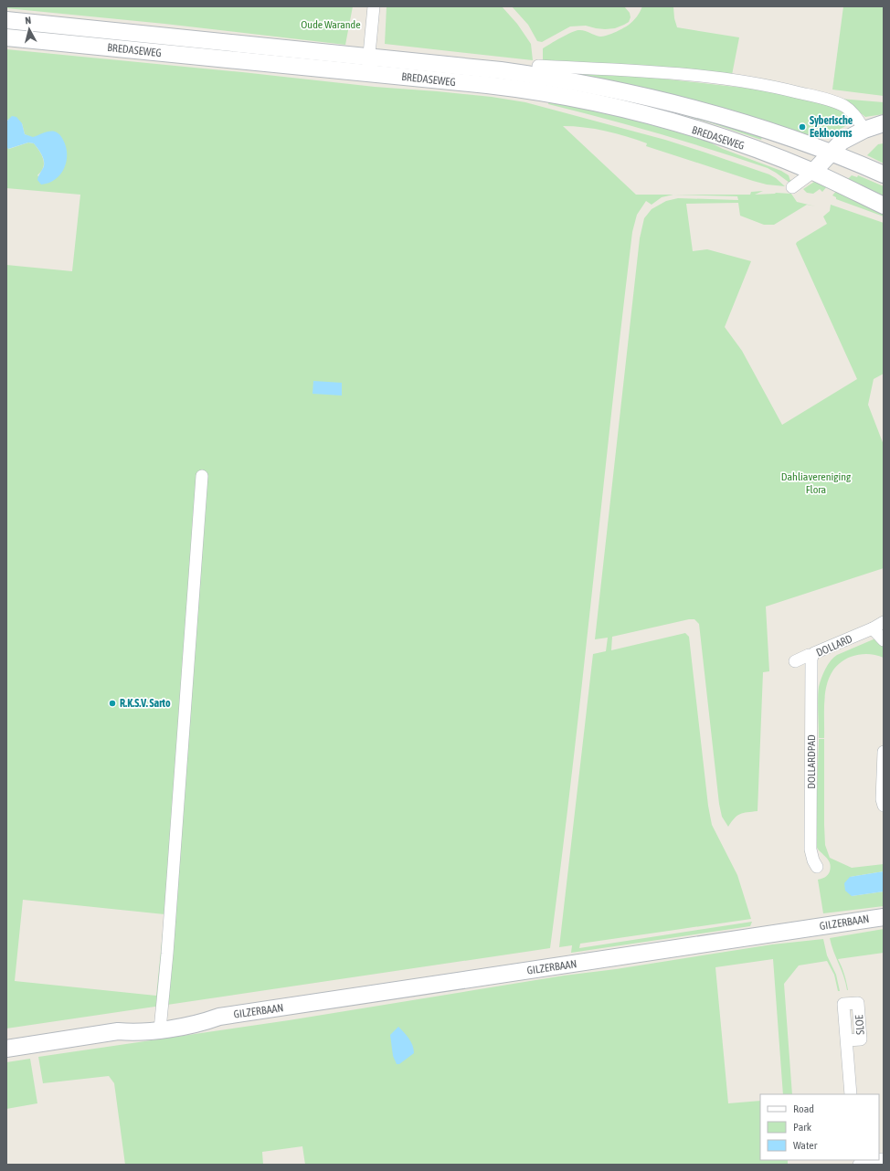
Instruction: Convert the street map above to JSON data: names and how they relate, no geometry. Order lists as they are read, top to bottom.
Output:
{
  "streets": {
    "main road": ["BREDASEWEG", "GILZERBAAN"],
    "street": ["DOLLARD", "DOLLARDPAD", "SLOE"]
  },
  "crossings": [
    ["DOLLARD", "DOLLARDPAD"]
  ],
  "parks": ["Oude Warande", "Dahliavereniging Flora"],
  "places": ["Syberische Eekhoorns", "R.K.S.V. Sarto"],
  "legend": ["Road", "Park", "Water"],
  "north": "top"
}
